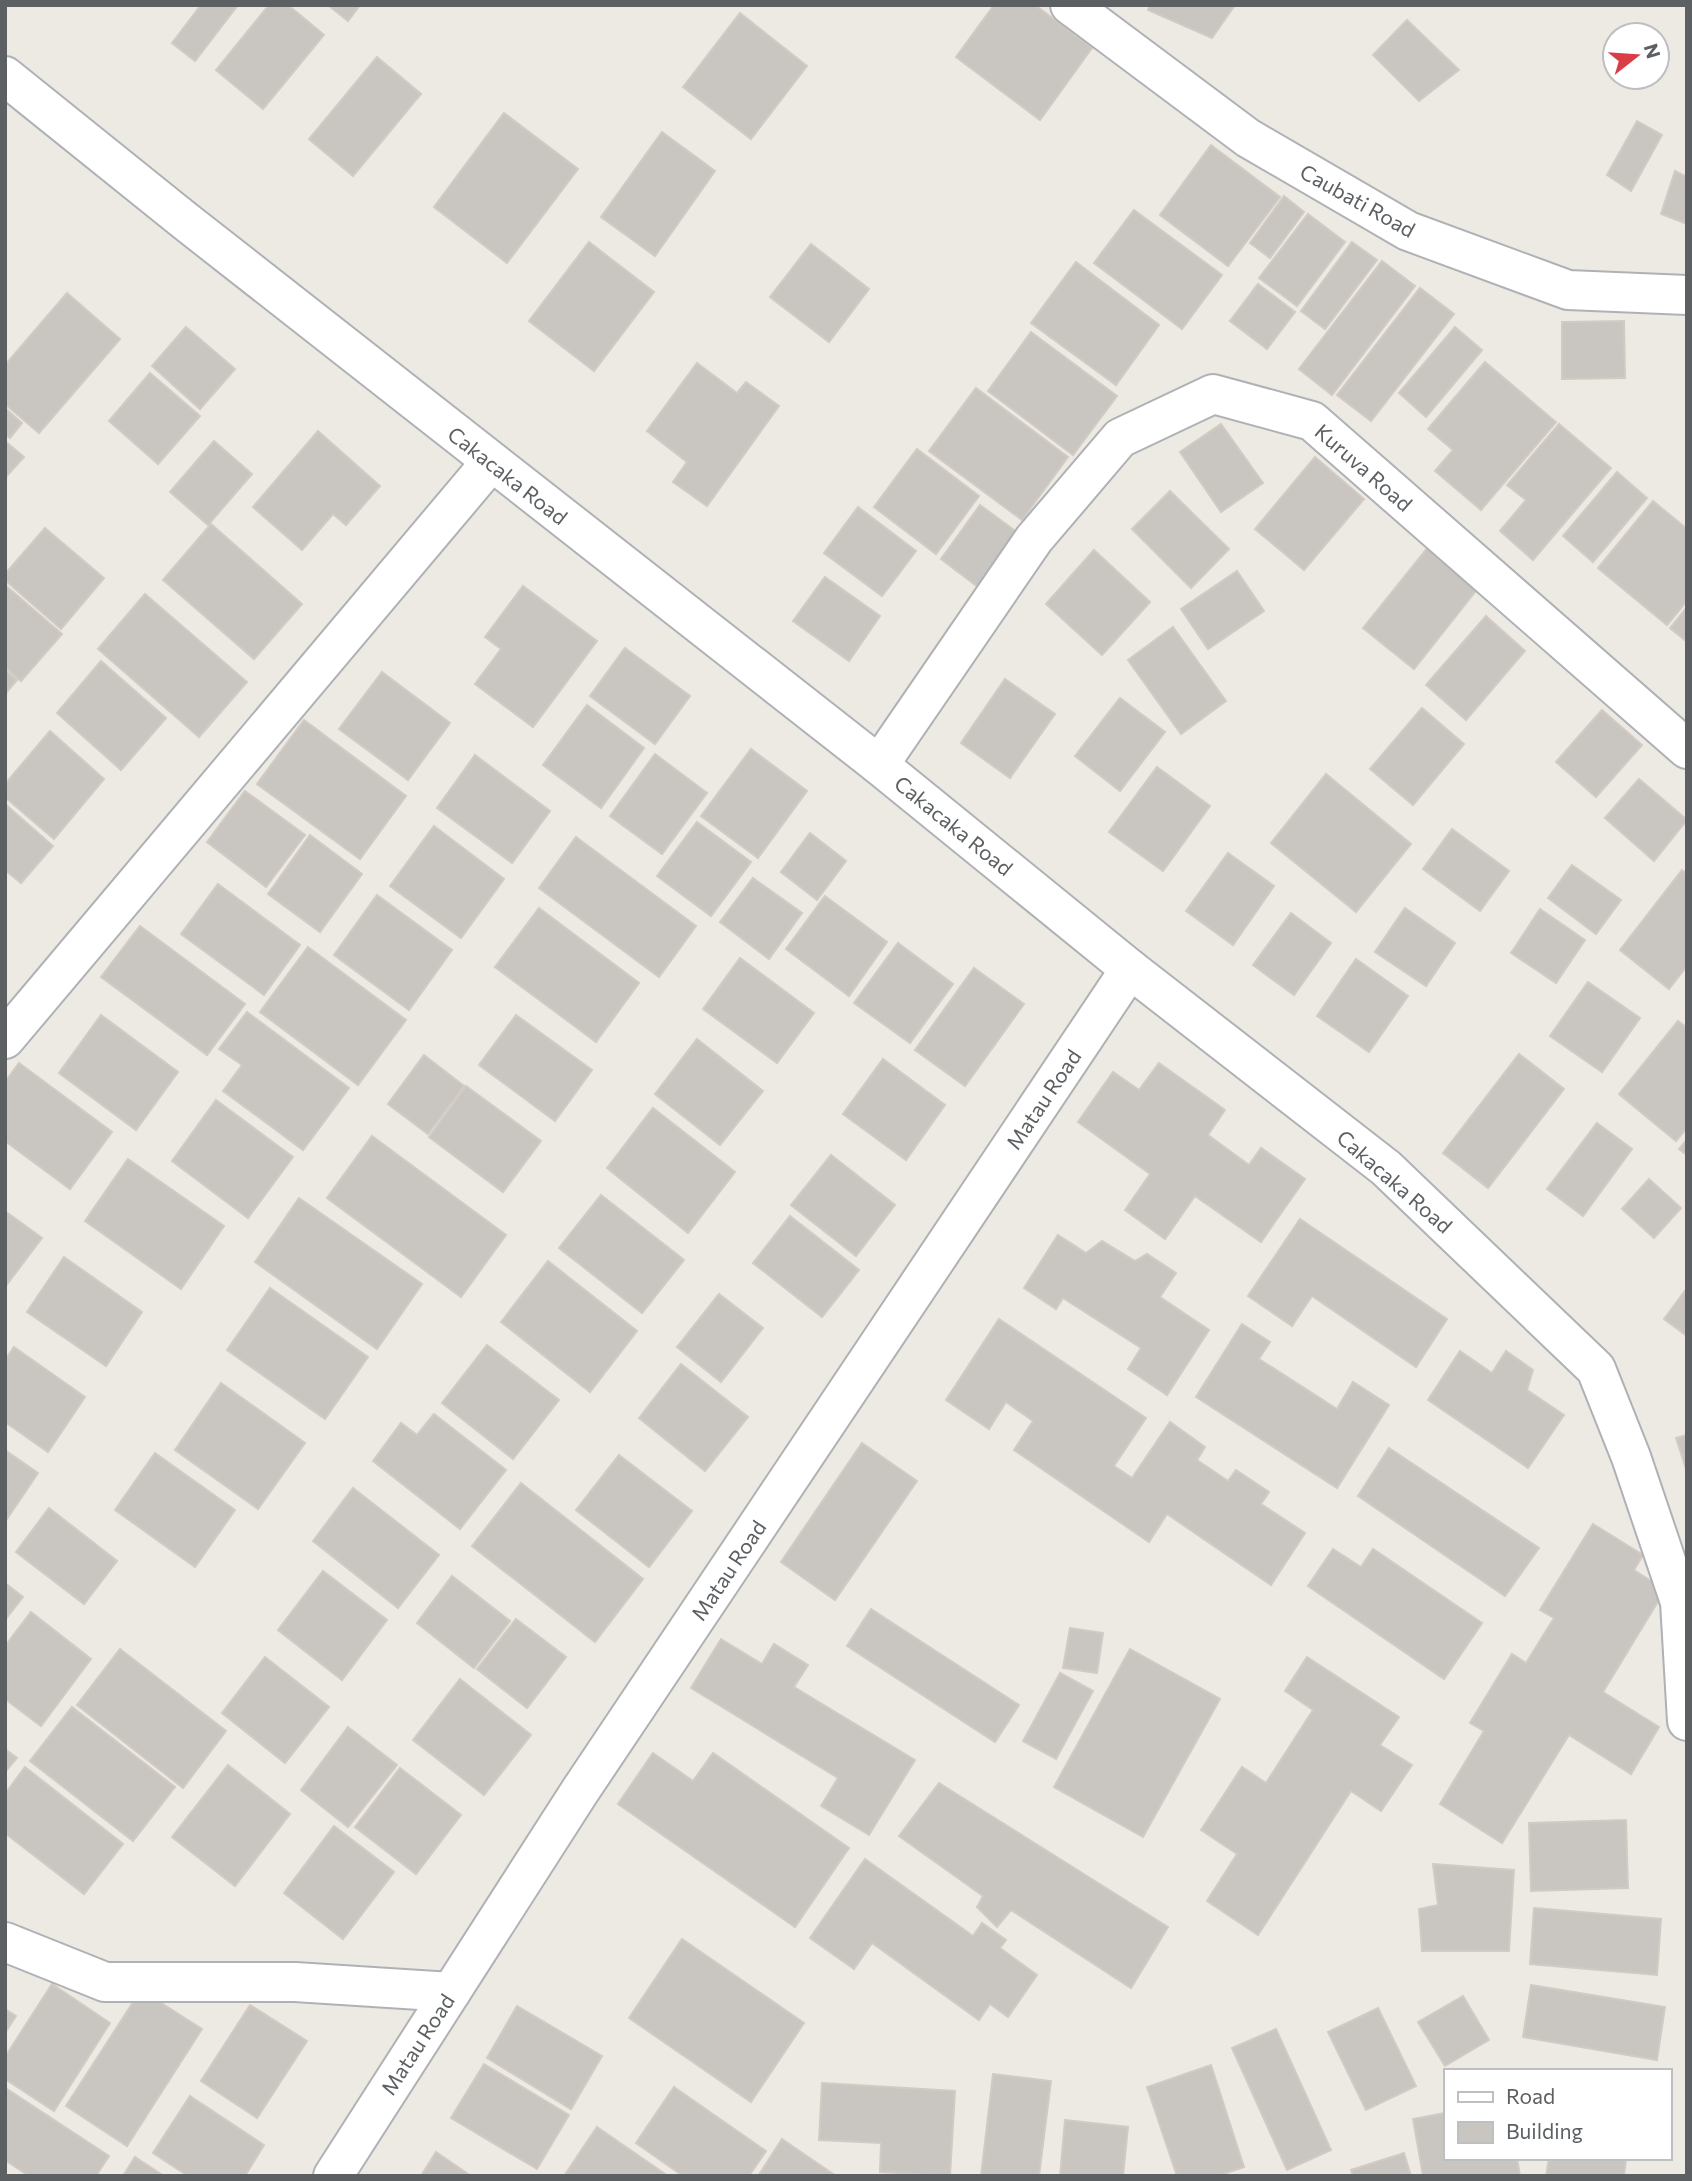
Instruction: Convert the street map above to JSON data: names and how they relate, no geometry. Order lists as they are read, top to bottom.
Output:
{
  "streets": {
    "street": [
      "Caubati Road",
      "Kuruva Road",
      "Cakacaka Road",
      "Matau Road"
    ]
  },
  "crossings": [
    ["Kuruva Road", "Cakacaka Road"],
    ["Cakacaka Road", "Matau Road"]
  ],
  "legend": ["Road", "Building"],
  "north": "right"
}
